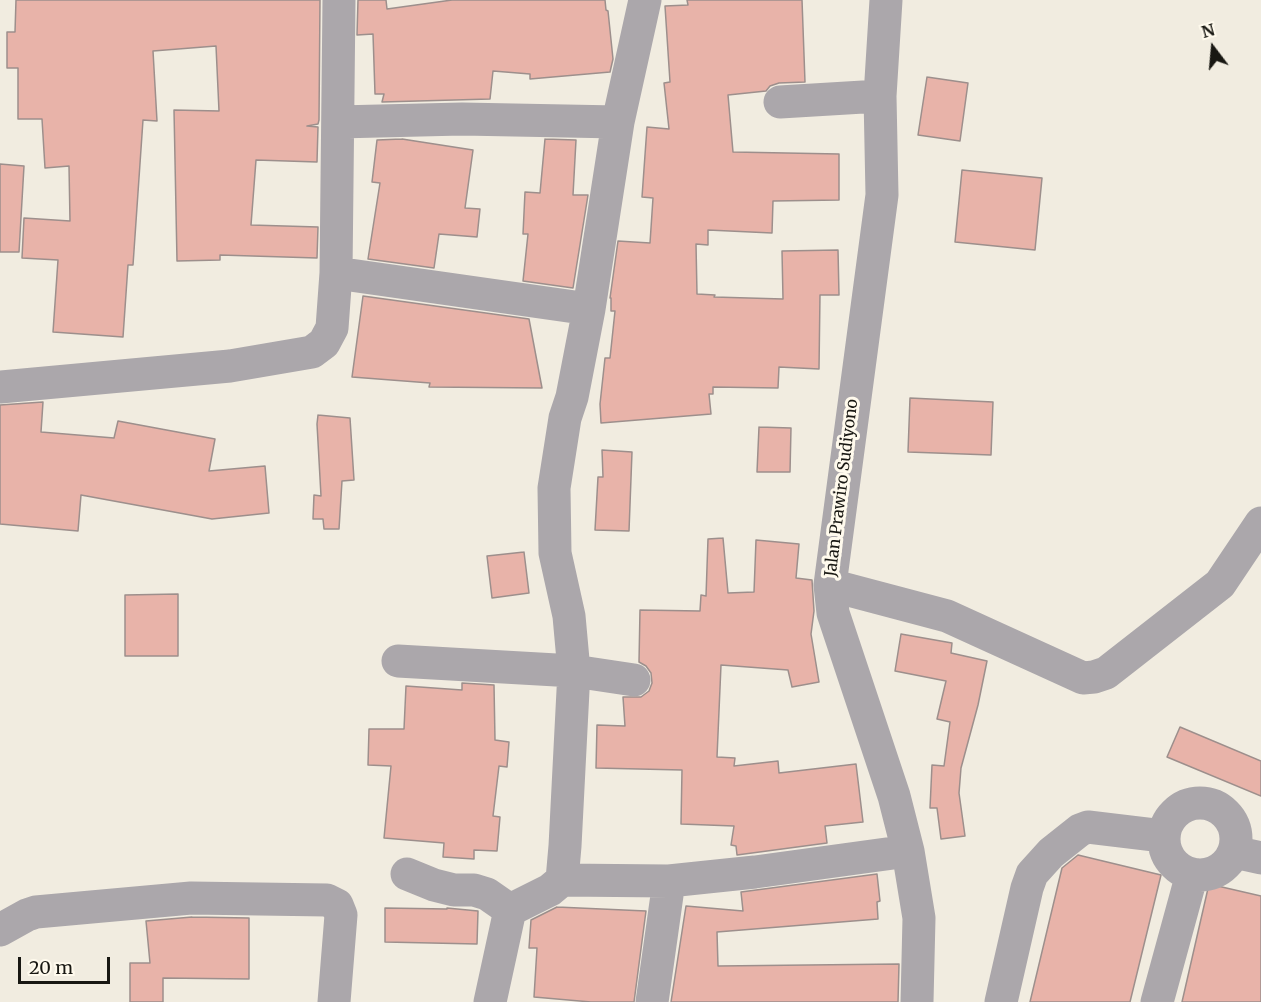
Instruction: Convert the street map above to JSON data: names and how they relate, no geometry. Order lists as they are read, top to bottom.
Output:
{
  "streets": {
    "street": ["Jalan Prawiro Sudiyono"]
  },
  "scale_bar": "20 m",
  "north": "top"
}
